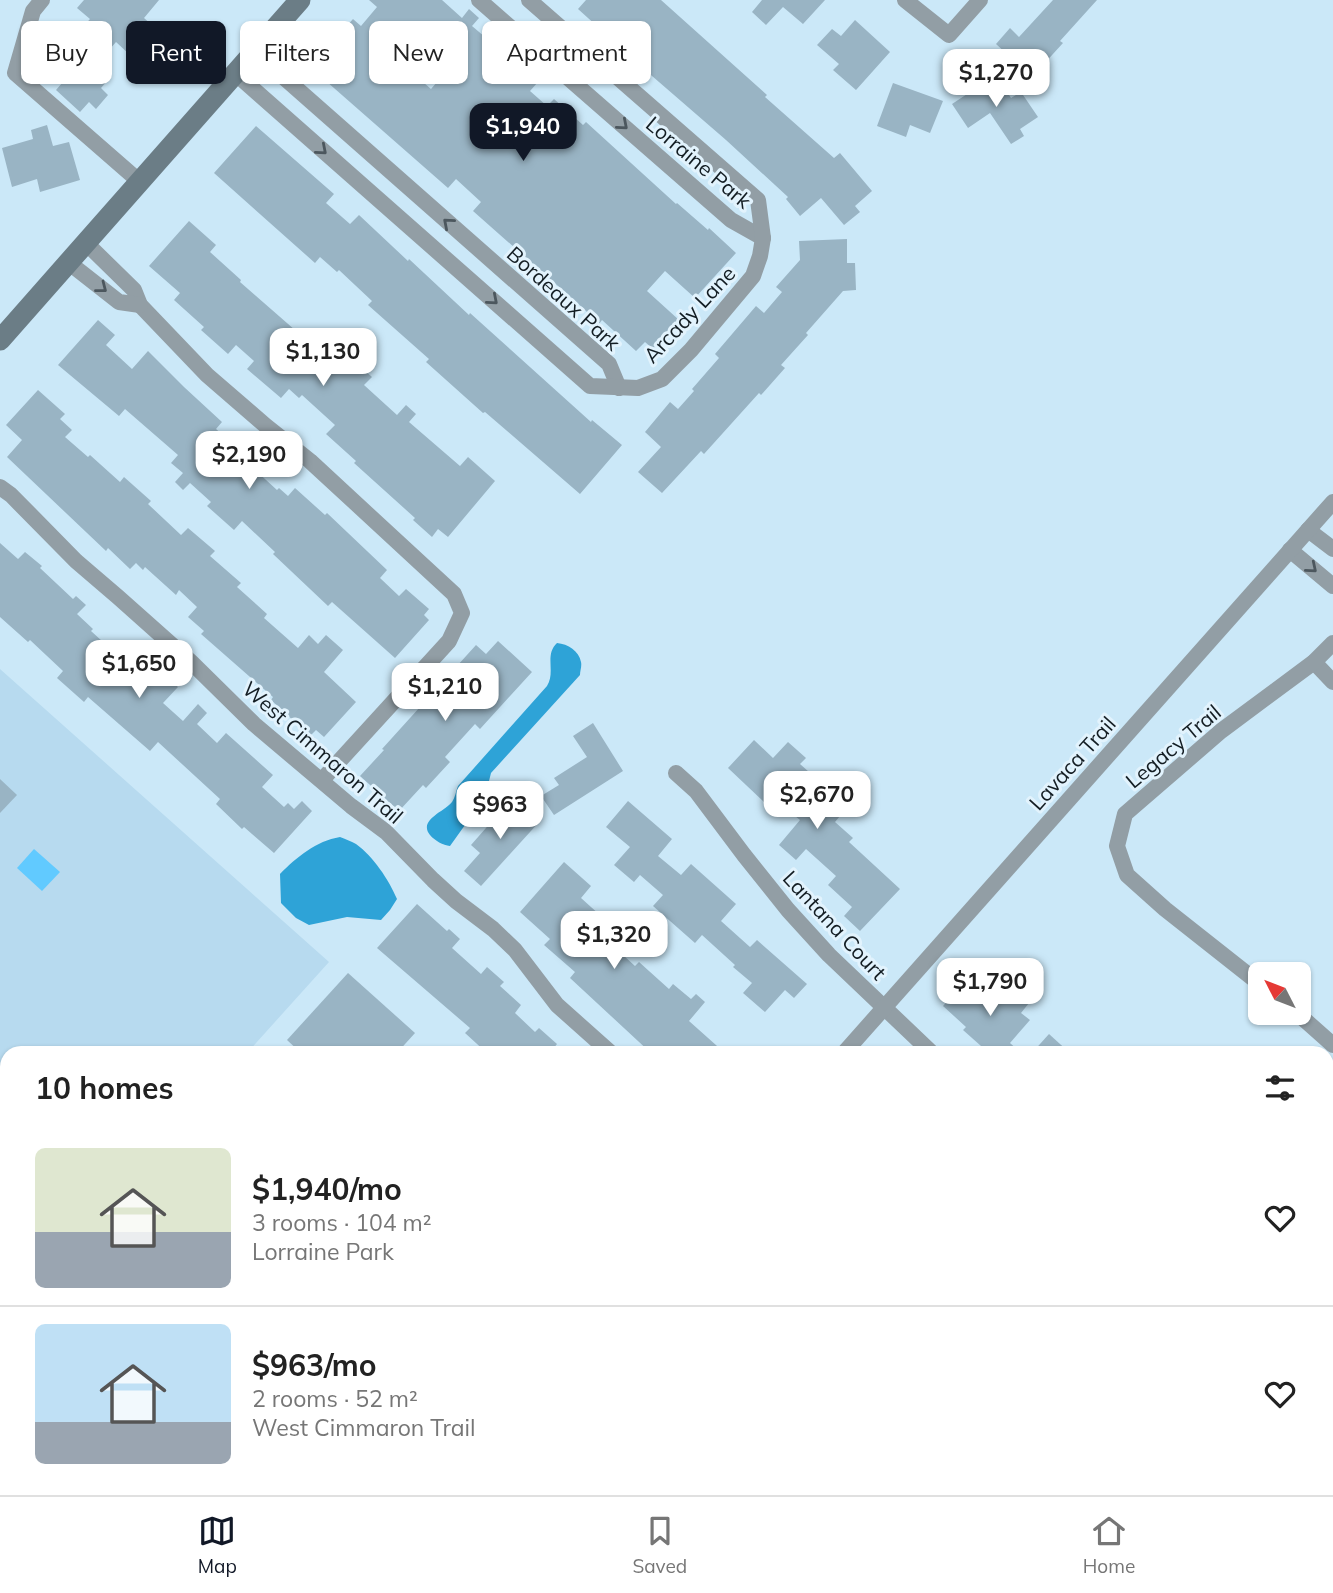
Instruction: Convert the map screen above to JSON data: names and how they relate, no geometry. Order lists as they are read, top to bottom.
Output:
{
  "streets": {
    "street": [
      "Lorraine Park",
      "Bordeaux Park",
      "Arcady Lane",
      "Legacy Trail",
      "West Cimmaron Trail",
      "Lavaca Trail",
      "Lantana Court"
    ]
  },
  "crossings": [
    ["Lorraine Park", "Arcady Lane"],
    ["Bordeaux Park", "Arcady Lane"],
    ["Lavaca Trail", "Lantana Court"]
  ],
  "north": "top left",
  "page": {
    "chip": [
      "Buy",
      "Rent",
      "Filters",
      "New",
      "Apartment"
    ],
    "price": [
      "$1,270",
      "$1,940",
      "$1,130",
      "$2,190",
      "$1,650",
      "$1,210",
      "$2,670",
      "$963",
      "$1,320",
      "$1,790"
    ],
    "heading": "10 homes",
    "list": [
      {
        "name": "$1,940/mo",
        "note": "3 rooms · 104 m² · Lorraine Park"
      },
      {
        "name": "$963/mo",
        "note": "2 rooms · 52 m² · West Cimmaron Trail"
      }
    ],
    "tabs": ["Map", "Saved", "Home"]
  }
}
